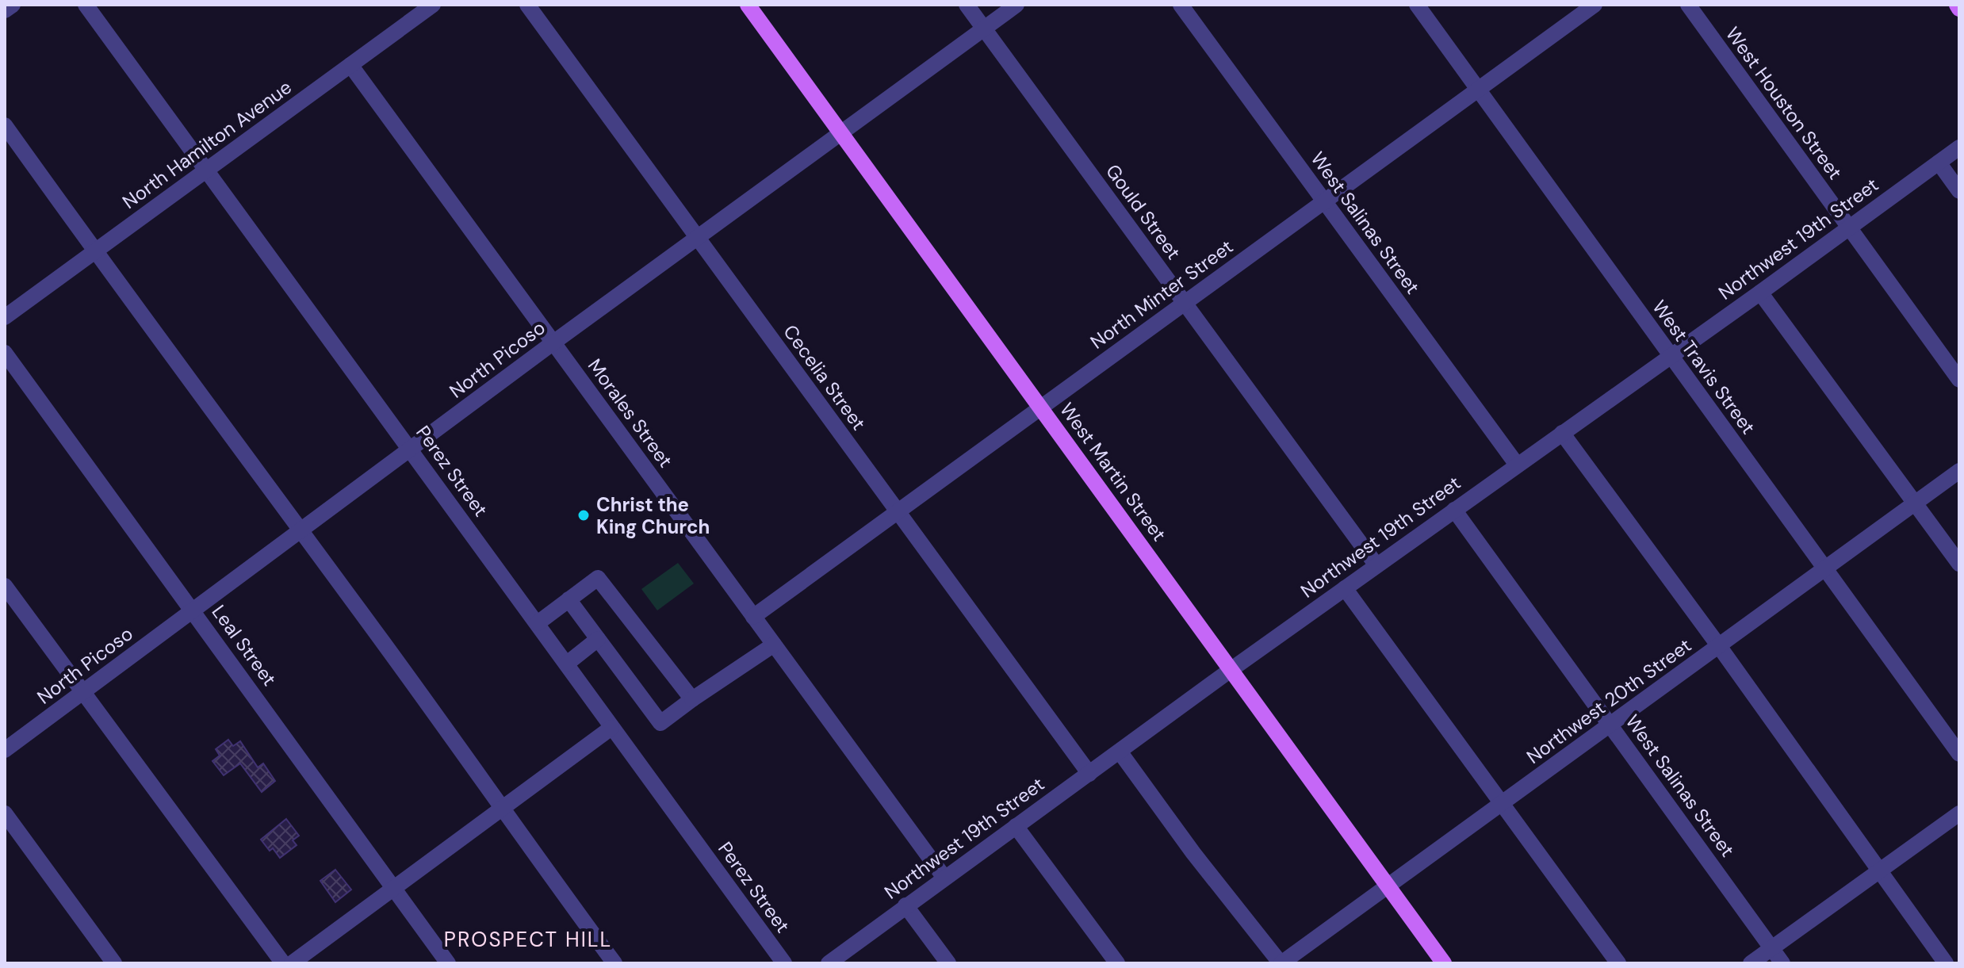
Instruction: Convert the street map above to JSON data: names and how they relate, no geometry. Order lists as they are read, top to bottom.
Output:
{
  "streets": {
    "main road": ["West Martin Street"],
    "street": [
      "West Houston Street",
      "North Hamilton Avenue",
      "Gould Street",
      "West Salinas Street",
      "Northwest 19th Street",
      "North Minter Street",
      "North Picoso",
      "West Travis Street",
      "Cecelia Street",
      "Morales Street",
      "Perez Street",
      "Leal Street",
      "Northwest 20th Street"
    ]
  },
  "crossings": [
    ["West Houston Street", "Northwest 19th Street"],
    ["North Hamilton Avenue", "Morales Street"],
    ["North Hamilton Avenue", "Perez Street"],
    ["Gould Street", "Northwest 19th Street"],
    ["Gould Street", "North Minter Street"],
    ["Gould Street", "North Picoso"],
    ["West Salinas Street", "Northwest 19th Street"],
    ["West Salinas Street", "North Minter Street"],
    ["West Salinas Street", "Northwest 20th Street"],
    ["Northwest 19th Street", "West Travis Street"],
    ["Northwest 19th Street", "Cecelia Street"],
    ["Northwest 19th Street", "Morales Street"],
    ["Northwest 19th Street", "West Martin Street"],
    ["North Minter Street", "West Travis Street"],
    ["North Minter Street", "Cecelia Street"],
    ["North Minter Street", "Morales Street"],
    ["North Minter Street", "West Martin Street"],
    ["North Picoso", "Cecelia Street"],
    ["North Picoso", "Morales Street"],
    ["North Picoso", "Perez Street"],
    ["North Picoso", "West Martin Street"],
    ["North Picoso", "Leal Street"],
    ["West Travis Street", "Northwest 20th Street"],
    ["West Martin Street", "Northwest 20th Street"]
  ],
  "districts": ["PROSPECT HILL"],
  "places": ["Christ the King Church"]
}
